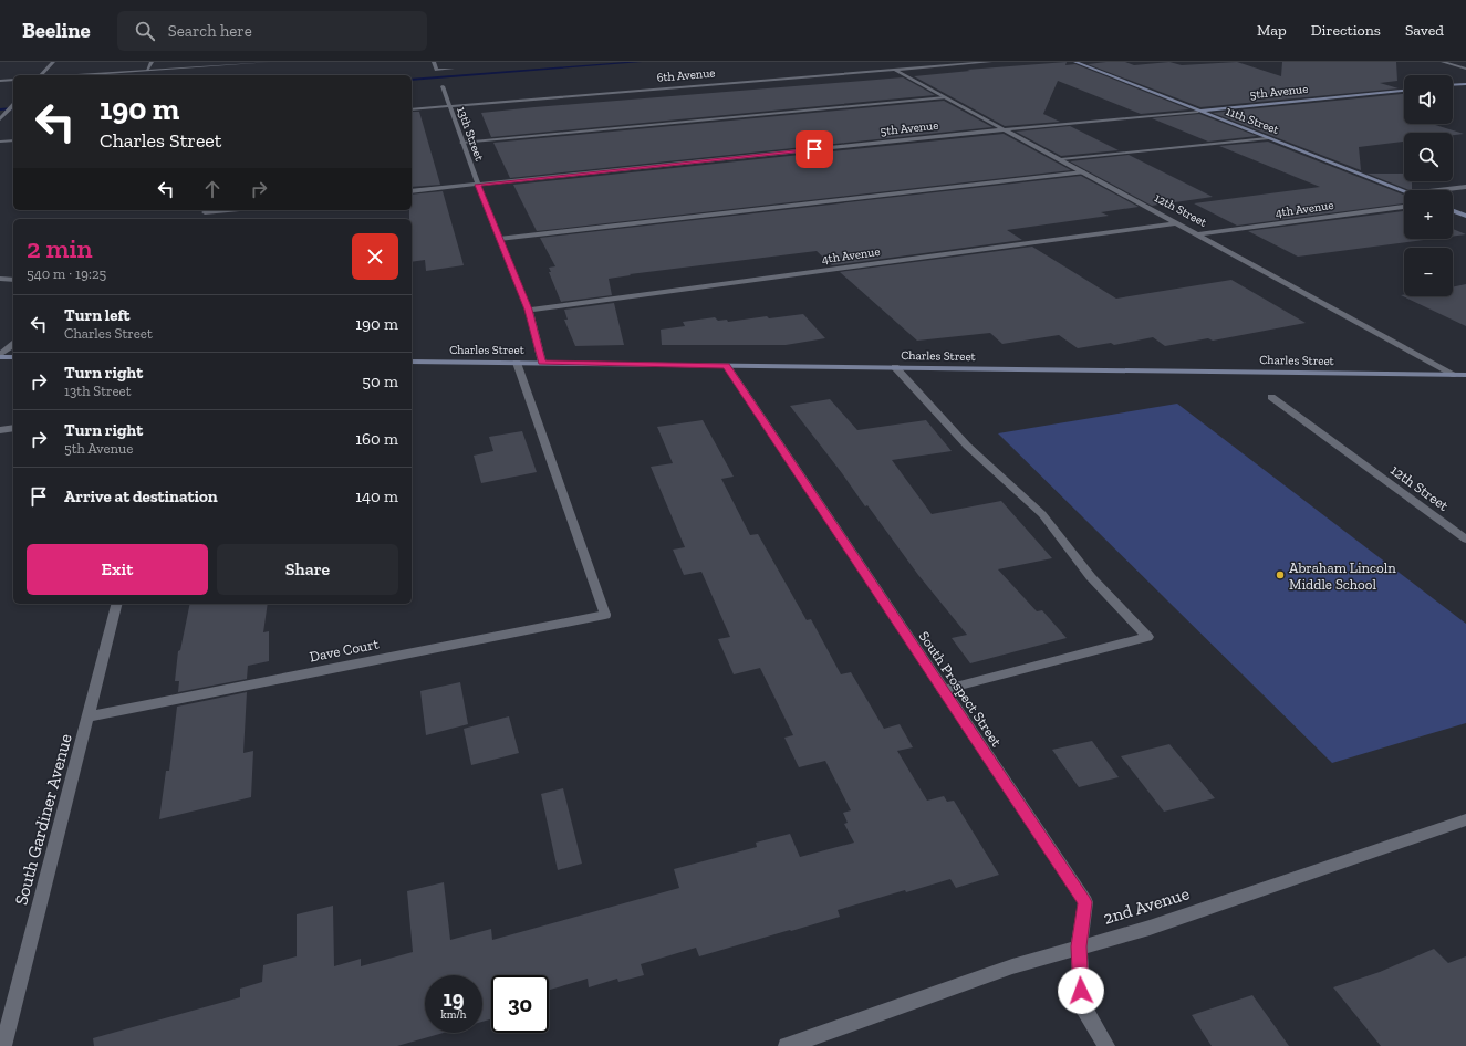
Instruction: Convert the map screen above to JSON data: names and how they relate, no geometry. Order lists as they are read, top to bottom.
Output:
{
  "streets": {
    "main road": ["5th Avenue", "11th Street", "Charles Street"],
    "street": [
      "6th Avenue",
      "13th Street",
      "4th Avenue",
      "12th Street",
      "Dave Court",
      "South Prospect Street",
      "South Gardiner Avenue",
      "2nd Avenue"
    ]
  },
  "crossings": [
    ["6th Avenue", "13th Street"],
    ["6th Avenue", "12th Street"],
    ["5th Avenue", "11th Street"],
    ["5th Avenue", "13th Street"],
    ["5th Avenue", "12th Street"],
    ["13th Street", "4th Avenue"],
    ["13th Street", "Charles Street"],
    ["4th Avenue", "12th Street"],
    ["12th Street", "Charles Street"],
    ["Charles Street", "Dave Court"],
    ["Charles Street", "South Prospect Street"],
    ["Dave Court", "South Gardiner Avenue"],
    ["South Prospect Street", "2nd Avenue"]
  ],
  "places": ["Abraham Lincoln Middle School"],
  "page": {
    "header": "Beeline",
    "search": "Search here",
    "nav": ["Map", "Directions", "Saved"],
    "map_buttons": ["+", "−"],
    "turn": ["190 m", "Charles Street"],
    "heading": ["2 min", "540 m · 19:25"],
    "list": [
      {
        "name": "Turn left",
        "note": "Charles Street",
        "value": "190 m"
      },
      {
        "name": "Turn right",
        "note": "13th Street",
        "value": "50 m"
      },
      {
        "name": "Turn right",
        "note": "5th Avenue",
        "value": "160 m"
      },
      {
        "name": "Arrive at destination",
        "value": "140 m"
      }
    ],
    "buttons": ["Exit", "Share"],
    "speed": "19 km/h",
    "limit": "30"
  }
}
